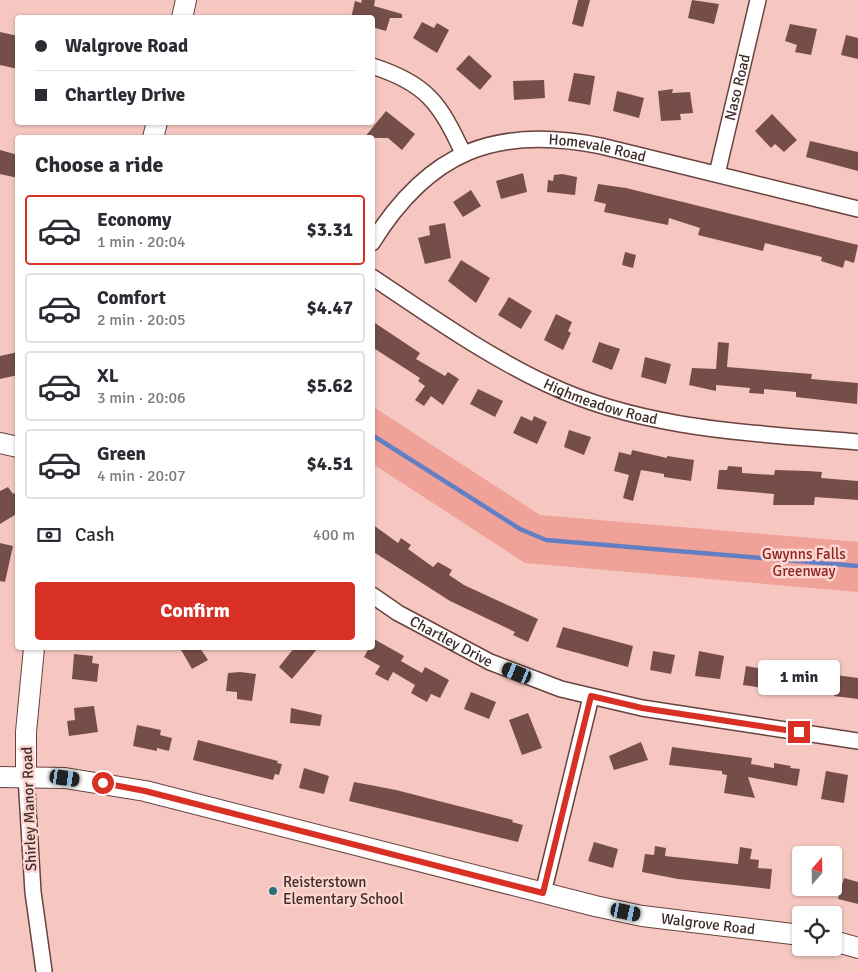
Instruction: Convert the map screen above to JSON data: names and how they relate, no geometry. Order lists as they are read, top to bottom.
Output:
{
  "streets": {
    "street": [
      "Naso Road",
      "Homevale Road",
      "Highmeadow Road",
      "Chartley Drive",
      "Shirley Manor Road",
      "Walgrove Road"
    ]
  },
  "crossings": [
    ["Naso Road", "Homevale Road"],
    ["Shirley Manor Road", "Walgrove Road"]
  ],
  "parks": ["Gwynns Falls Greenway"],
  "places": ["Reisterstown Elementary School"],
  "north": "top",
  "page": {
    "banner": ["Walgrove Road", "Chartley Drive"],
    "heading": "Choose a ride",
    "list": [
      {
        "name": "Economy",
        "note": "1 min · 20:04",
        "value": "$3.31"
      },
      {
        "name": "Comfort",
        "note": "2 min · 20:05",
        "value": "$4.47"
      },
      {
        "name": "XL",
        "note": "3 min · 20:06",
        "value": "$5.62"
      },
      {
        "name": "Green",
        "note": "4 min · 20:07",
        "value": "$4.51"
      }
    ],
    "pay": ["Cash", "400 m"],
    "buttons": "Confirm",
    "bubble": "1 min"
  }
}
